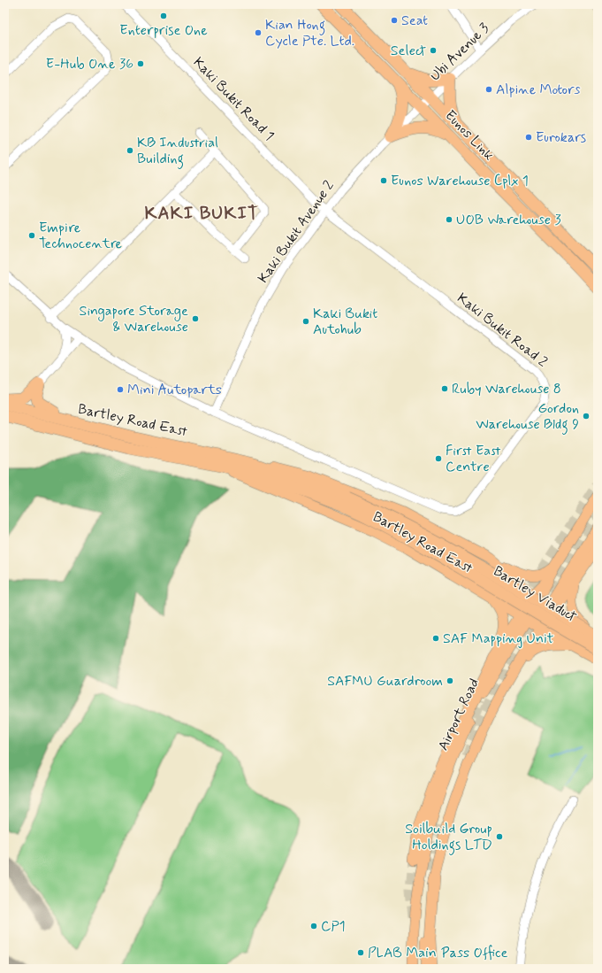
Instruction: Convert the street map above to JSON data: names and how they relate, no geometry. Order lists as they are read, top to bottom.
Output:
{
  "streets": {
    "highway": ["Eunos Link", "Bartley Road East", "Bartley Viaduct"],
    "main road": ["Airport Road"],
    "street": [
      "Ubi Avenue 3",
      "Kaki Bukit Road 1",
      "Kaki Bukit Avenue 2",
      "Kaki Bukit Road 2"
    ]
  },
  "crossings": [
    ["Ubi Avenue 3", "Eunos Link"],
    ["Ubi Avenue 3", "Kaki Bukit Avenue 2"],
    ["Kaki Bukit Road 1", "Kaki Bukit Avenue 2"],
    ["Kaki Bukit Road 1", "Kaki Bukit Road 2"],
    ["Eunos Link", "Kaki Bukit Avenue 2"],
    ["Kaki Bukit Avenue 2", "Kaki Bukit Road 2"],
    ["Bartley Road East", "Bartley Viaduct"],
    ["Bartley Road East", "Airport Road"]
  ],
  "districts": ["KAKI BUKIT"],
  "places": [
    "Enterprise One",
    "Seat",
    "Kian Hong Cycle Pte. Ltd.",
    "Select",
    "E-Hub One 36",
    "Alpine Motors",
    "Eurokars",
    "KB Industrial Building",
    "Eunos Warehouse Cplx 1",
    "UOB Warehouse 3",
    "Empire Technocentre",
    "Singapore Storage & Warehouse",
    "Kaki Bukit Autohub",
    "Ruby Warehouse 8",
    "Mini Autoparts",
    "Gordon Warehouse Bldg 9",
    "First East Centre",
    "SAF Mapping Unit",
    "SAFMU Guardroom",
    "Soilbuild Group Holdings LTD",
    "CP1",
    "PLAB Main Pass Office"
  ]
}
